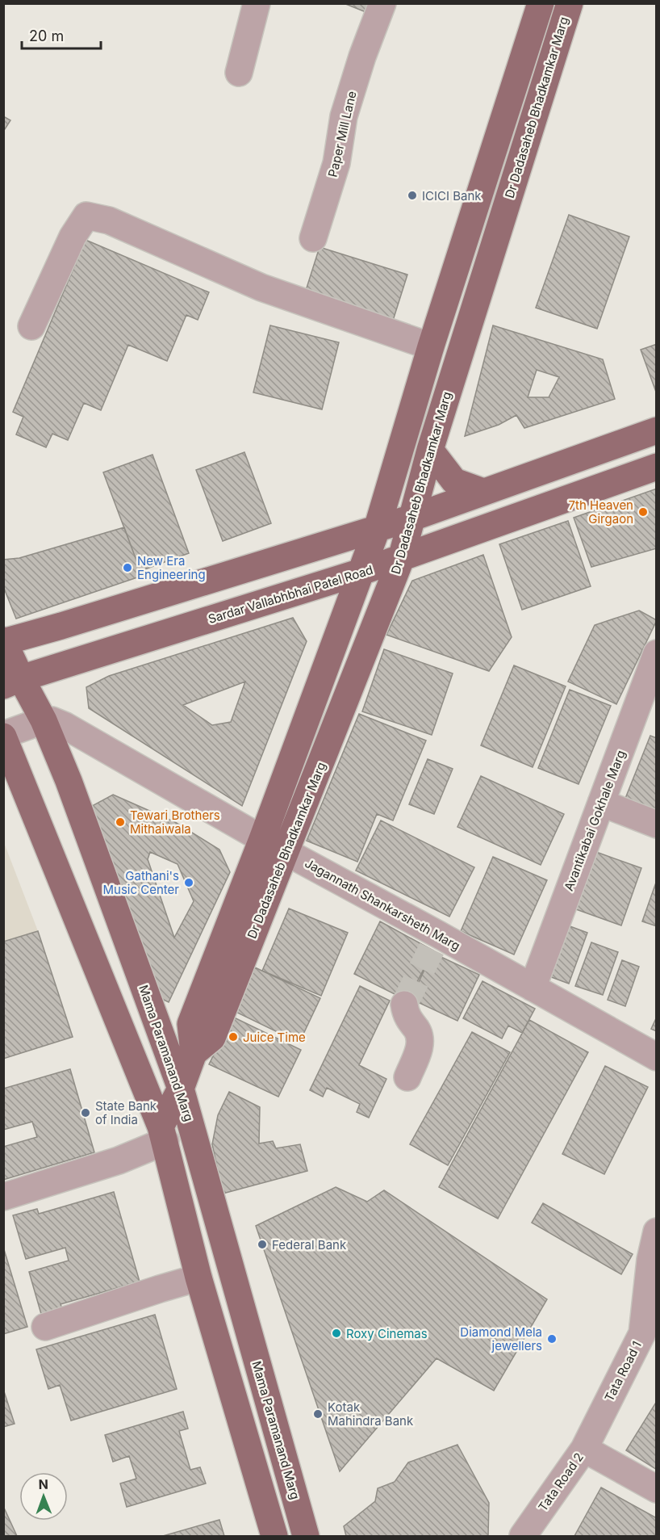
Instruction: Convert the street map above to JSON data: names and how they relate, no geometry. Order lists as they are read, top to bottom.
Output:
{
  "streets": {
    "main road": ["Dr Dadasaheb Bhadkamkar Marg", "Sardar Vallabhbhai Patel Road", "Mama Paramanand Marg"],
    "street": [
      "Paper Mill Lane",
      "Avantikabai Gokhale Marg",
      "Jagannath Shankarsheth Marg",
      "Tata Road 1",
      "Tata Road 2"
    ]
  },
  "crossings": [
    ["Dr Dadasaheb Bhadkamkar Marg", "Sardar Vallabhbhai Patel Road"],
    ["Dr Dadasaheb Bhadkamkar Marg", "Jagannath Shankarsheth Marg"],
    ["Sardar Vallabhbhai Patel Road", "Mama Paramanand Marg"],
    ["Avantikabai Gokhale Marg", "Jagannath Shankarsheth Marg"],
    ["Jagannath Shankarsheth Marg", "Mama Paramanand Marg"],
    ["Tata Road 1", "Tata Road 2"]
  ],
  "places": [
    "ICICI Bank",
    "7th Heaven Girgaon",
    "New Era Engineering",
    "Tewari Brothers Mithaiwala",
    "Gathani's Music Center",
    "Juice Time",
    "State Bank of India",
    "Federal Bank",
    "Roxy Cinemas",
    "Diamond Mela jewellers",
    "Kotak Mahindra Bank"
  ],
  "scale_bar": "20 m",
  "north": "top"
}
